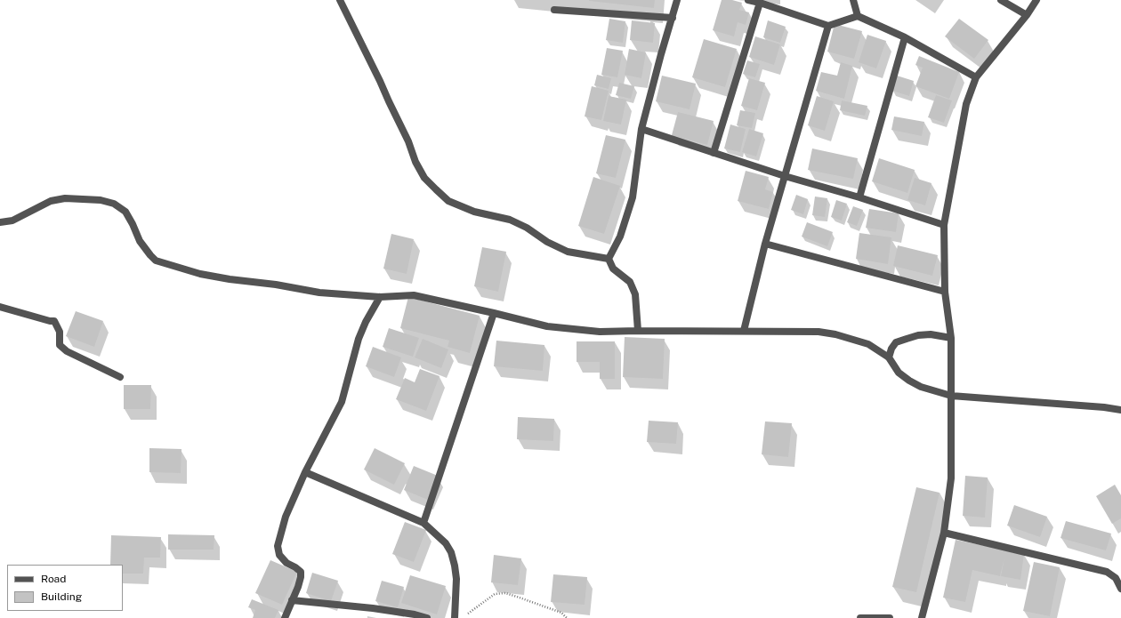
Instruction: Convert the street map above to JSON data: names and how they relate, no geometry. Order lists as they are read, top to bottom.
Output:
{
  "legend": ["Road", "Building"]
}
